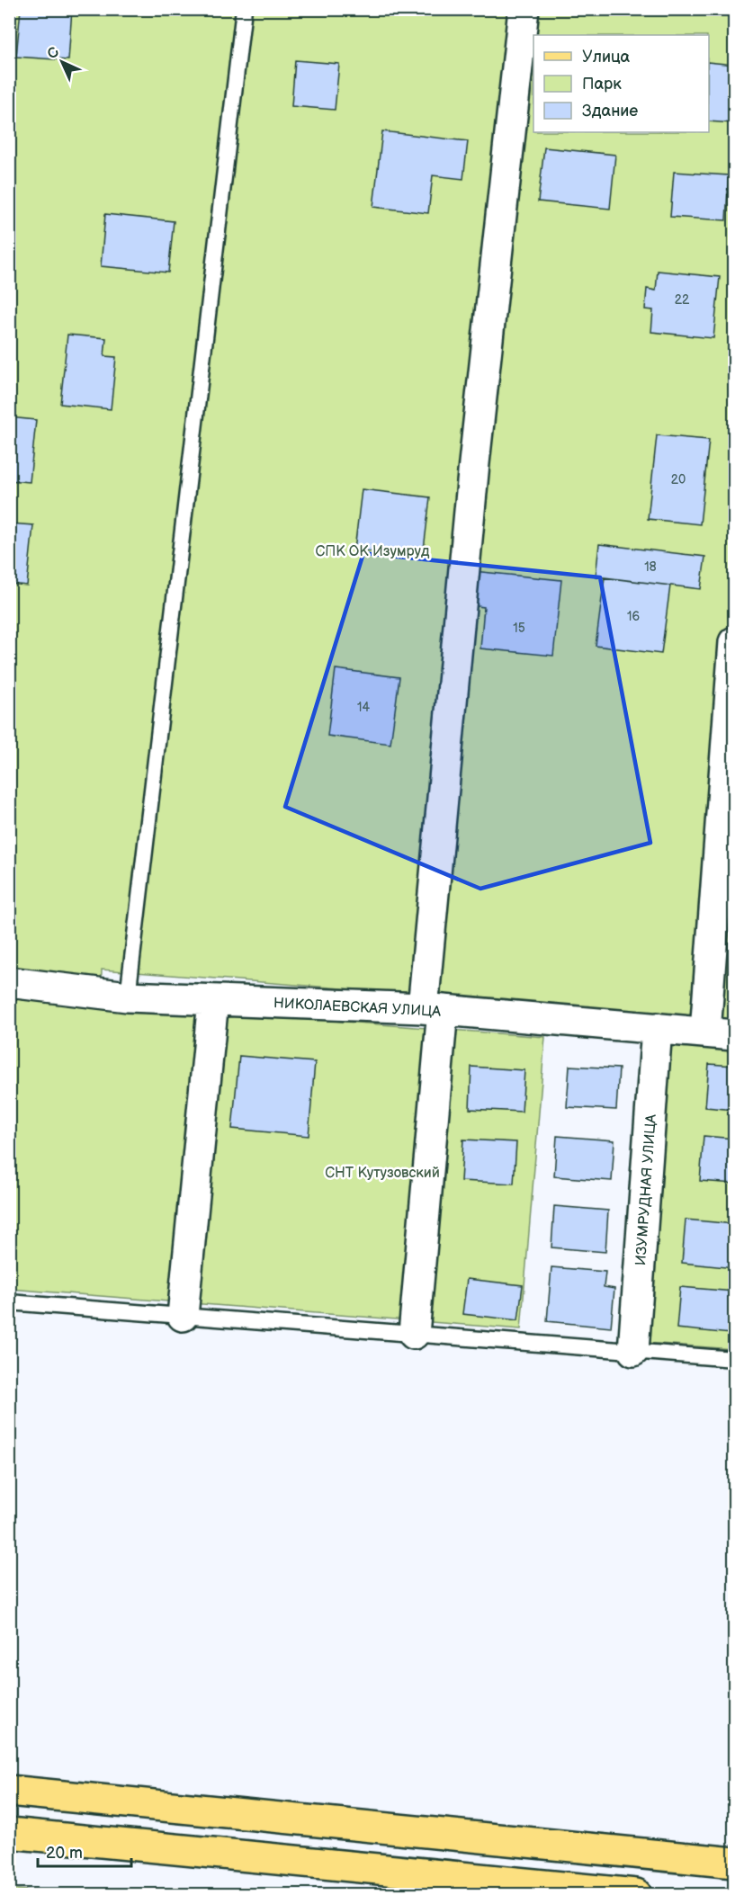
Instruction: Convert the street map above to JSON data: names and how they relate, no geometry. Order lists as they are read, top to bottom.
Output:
{
  "streets": {
    "street": ["НИКОЛАЕВСКАЯ УЛИЦА", "ИЗУМРУДНАЯ УЛИЦА"]
  },
  "crossings": [
    ["НИКОЛАЕВСКАЯ УЛИЦА", "ИЗУМРУДНАЯ УЛИЦА"]
  ],
  "parks": ["СПК ОК Изумруд", "СНТ Кутузовский"],
  "house_numbers": [
    "22",
    "20",
    "18",
    "16",
    "15",
    "14"
  ],
  "legend": ["Улица", "Парк", "Здание"],
  "scale_bar": "20 m",
  "north": "top left"
}
